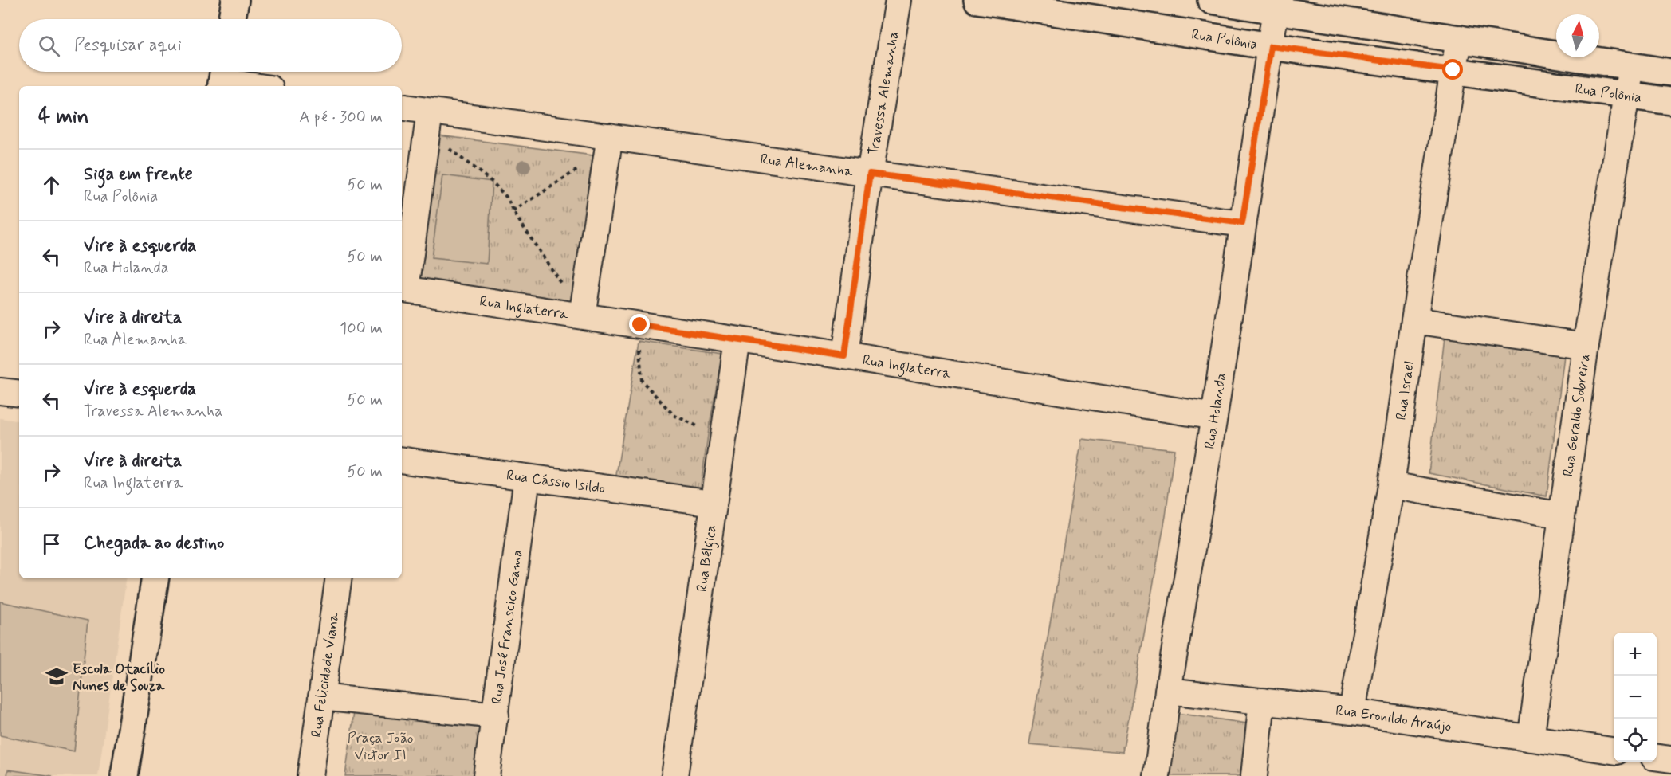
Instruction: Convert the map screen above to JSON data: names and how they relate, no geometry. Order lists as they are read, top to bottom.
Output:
{
  "streets": {
    "street": [
      "Rua Polônia",
      "Travessa Alemanha",
      "Rua Alemanha",
      "Rua Inglaterra",
      "Rua Israel",
      "Rua Holanda",
      "Rua Geraldo Sobreira",
      "Rua Cássio Isildo",
      "Rua Bélgica",
      "Rua José Franscico Gama",
      "Rua Felicidade Viana",
      "Rua Eronildo Araújo"
    ]
  },
  "crossings": [
    ["Rua Polônia", "Rua Israel"],
    ["Rua Polônia", "Rua Holanda"],
    ["Rua Polônia", "Rua Geraldo Sobreira"],
    ["Travessa Alemanha", "Rua Alemanha"],
    ["Travessa Alemanha", "Rua Inglaterra"],
    ["Rua Alemanha", "Rua Holanda"],
    ["Rua Inglaterra", "Rua Holanda"],
    ["Rua Inglaterra", "Rua Bélgica"],
    ["Rua Israel", "Rua Eronildo Araújo"],
    ["Rua Holanda", "Rua Eronildo Araújo"],
    ["Rua Geraldo Sobreira", "Rua Eronildo Araújo"],
    ["Rua Cássio Isildo", "Rua Bélgica"],
    ["Rua Cássio Isildo", "Rua José Franscico Gama"]
  ],
  "parks": ["Praça João Victor II"],
  "places": {
    "school or university": ["Escola Otacílio Nunes de Souza"]
  },
  "north": "top",
  "page": {
    "search": "Pesquisar aqui",
    "heading": ["4 min", "A pé · 300 m"],
    "list": [
      ["Siga em frente", "Rua Polônia", "50 m"],
      ["Vire à esquerda", "Rua Holanda", "50 m"],
      ["Vire à direita", "Rua Alemanha", "100 m"],
      ["Vire à esquerda", "Travessa Alemanha", "50 m"],
      ["Vire à direita", "Rua Inglaterra", "50 m"],
      "Chegada ao destino"
    ],
    "map_buttons": ["+", "−"]
  }
}
